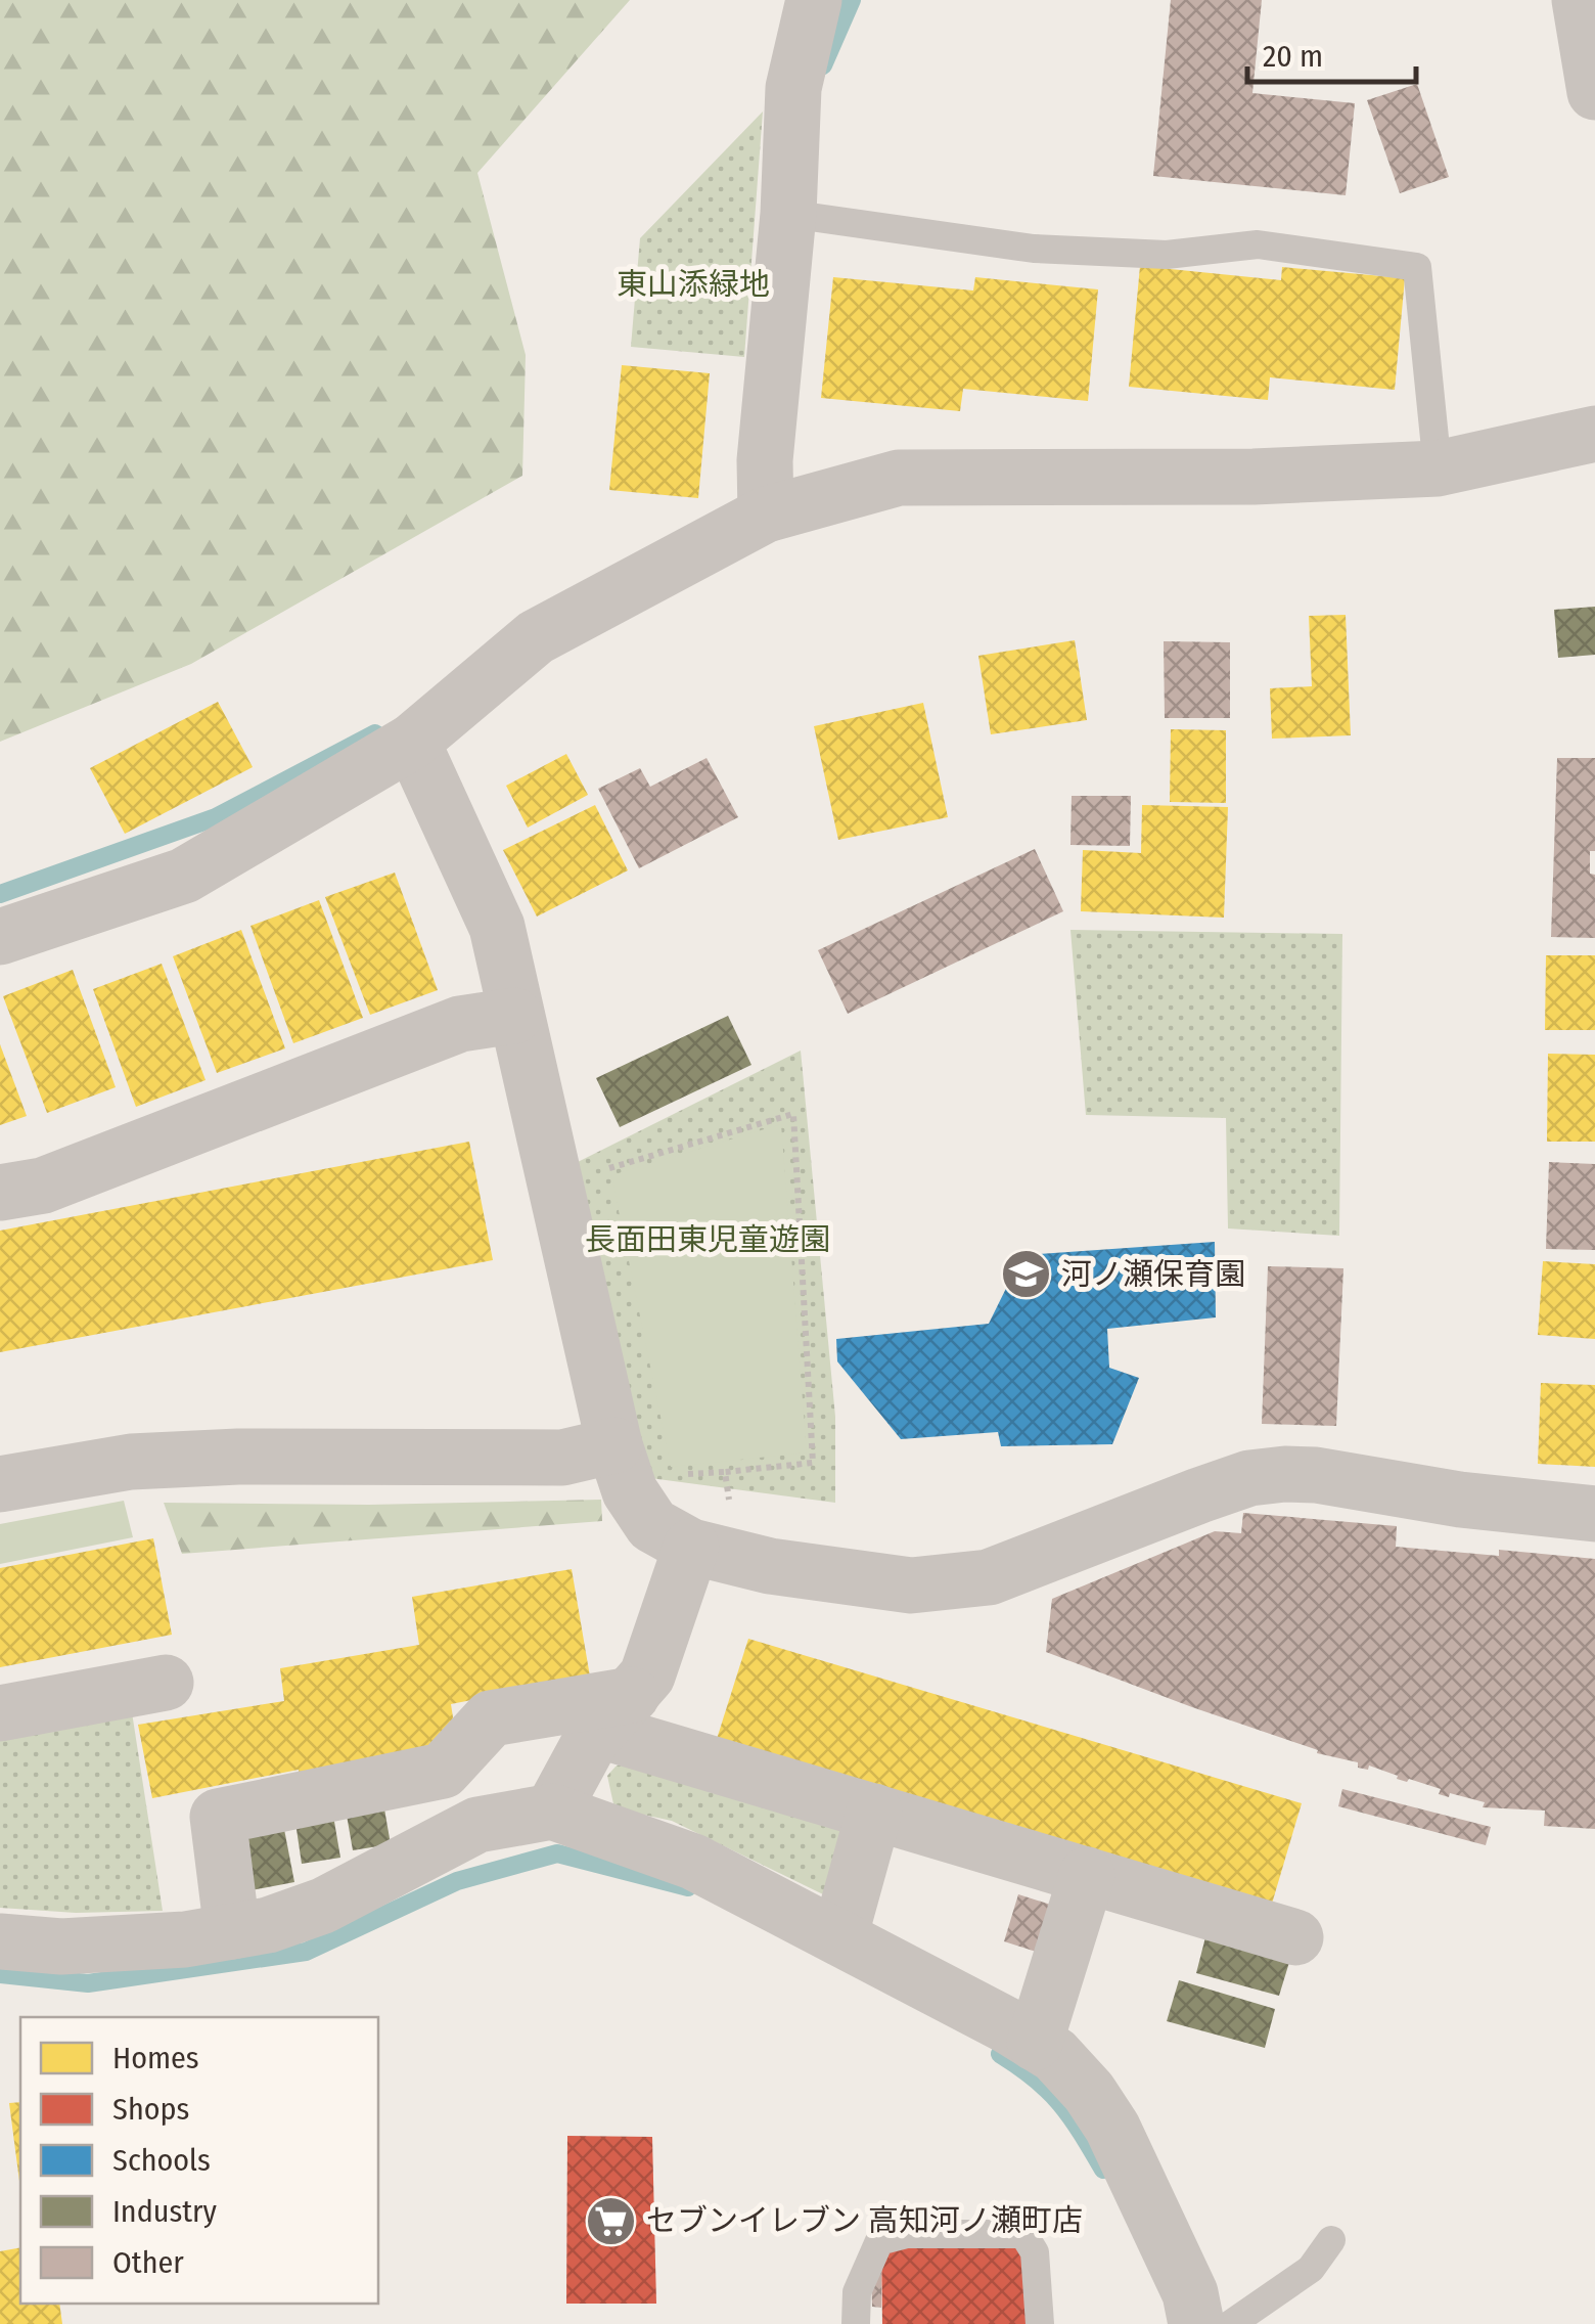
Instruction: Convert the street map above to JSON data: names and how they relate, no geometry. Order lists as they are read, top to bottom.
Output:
{
  "parks": ["東山添緑地", "長面田東児童遊園"],
  "places": {
    "school or university": ["河ノ瀬保育園"],
    "supermarket": ["セブンイレブン 高知河ノ瀬町店"]
  },
  "legend": [
    "Homes",
    "Shops",
    "Schools",
    "Industry",
    "Other"
  ],
  "scale_bar": "20 m"
}
